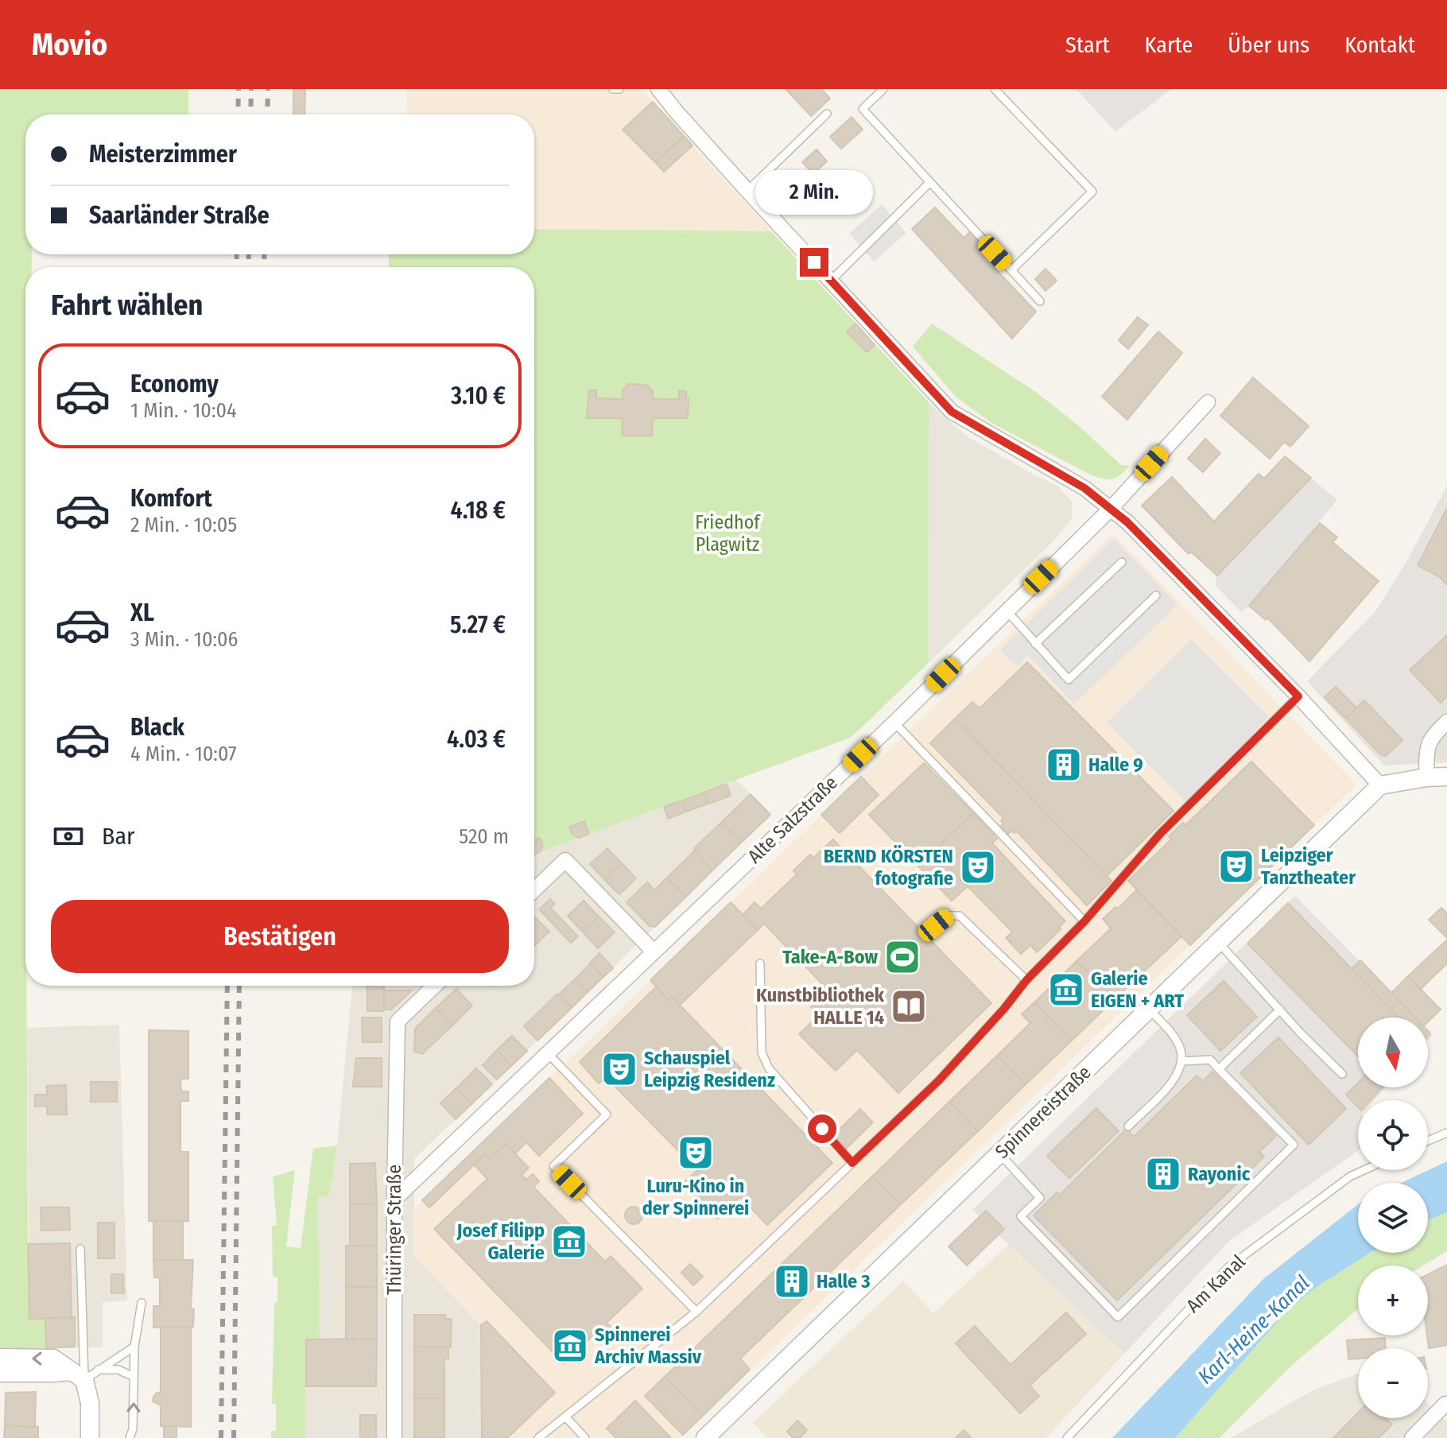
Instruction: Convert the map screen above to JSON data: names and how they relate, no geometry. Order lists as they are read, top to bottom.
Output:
{
  "streets": {
    "street": ["Alte Salzstraße", "Spinnereistraße", "Thüringer Straße"],
    "lane": ["Am Kanal"]
  },
  "crossings": [
    ["Alte Salzstraße", "Thüringer Straße"]
  ],
  "water": ["Karl-Heine-Kanal"],
  "parks": ["Friedhof Plagwitz"],
  "places": {
    "building": ["Halle 9", "Rayonic", "Halle 3"],
    "theatre": [
      "Leipziger Tanztheater",
      "BERND KÖRSTEN fotografie",
      "Schauspiel Leipzig Residenz",
      "Luru-Kino in der Spinnerei"
    ],
    "sports": ["Take-A-Bow"],
    "museum": ["Galerie EIGEN + ART", "Josef Filipp Galerie", "Spinnerei Archiv Massiv"],
    "library": ["Kunstbibliothek HALLE 14"]
  },
  "north": "bottom",
  "page": {
    "header": "Movio",
    "nav": [
      "Start",
      "Karte",
      "Über uns",
      "Kontakt"
    ],
    "banner": ["Meisterzimmer", "Saarländer Straße"],
    "bubble": "2 Min.",
    "heading": "Fahrt wählen",
    "list": [
      {
        "name": "Economy",
        "note": "1 Min. · 10:04",
        "value": "3.10 €"
      },
      {
        "name": "Komfort",
        "note": "2 Min. · 10:05",
        "value": "4.18 €"
      },
      {
        "name": "XL",
        "note": "3 Min. · 10:06",
        "value": "5.27 €"
      },
      {
        "name": "Black",
        "note": "4 Min. · 10:07",
        "value": "4.03 €"
      }
    ],
    "pay": ["Bar", "520 m"],
    "buttons": "Bestätigen",
    "map_buttons": ["+", "−"]
  }
}
